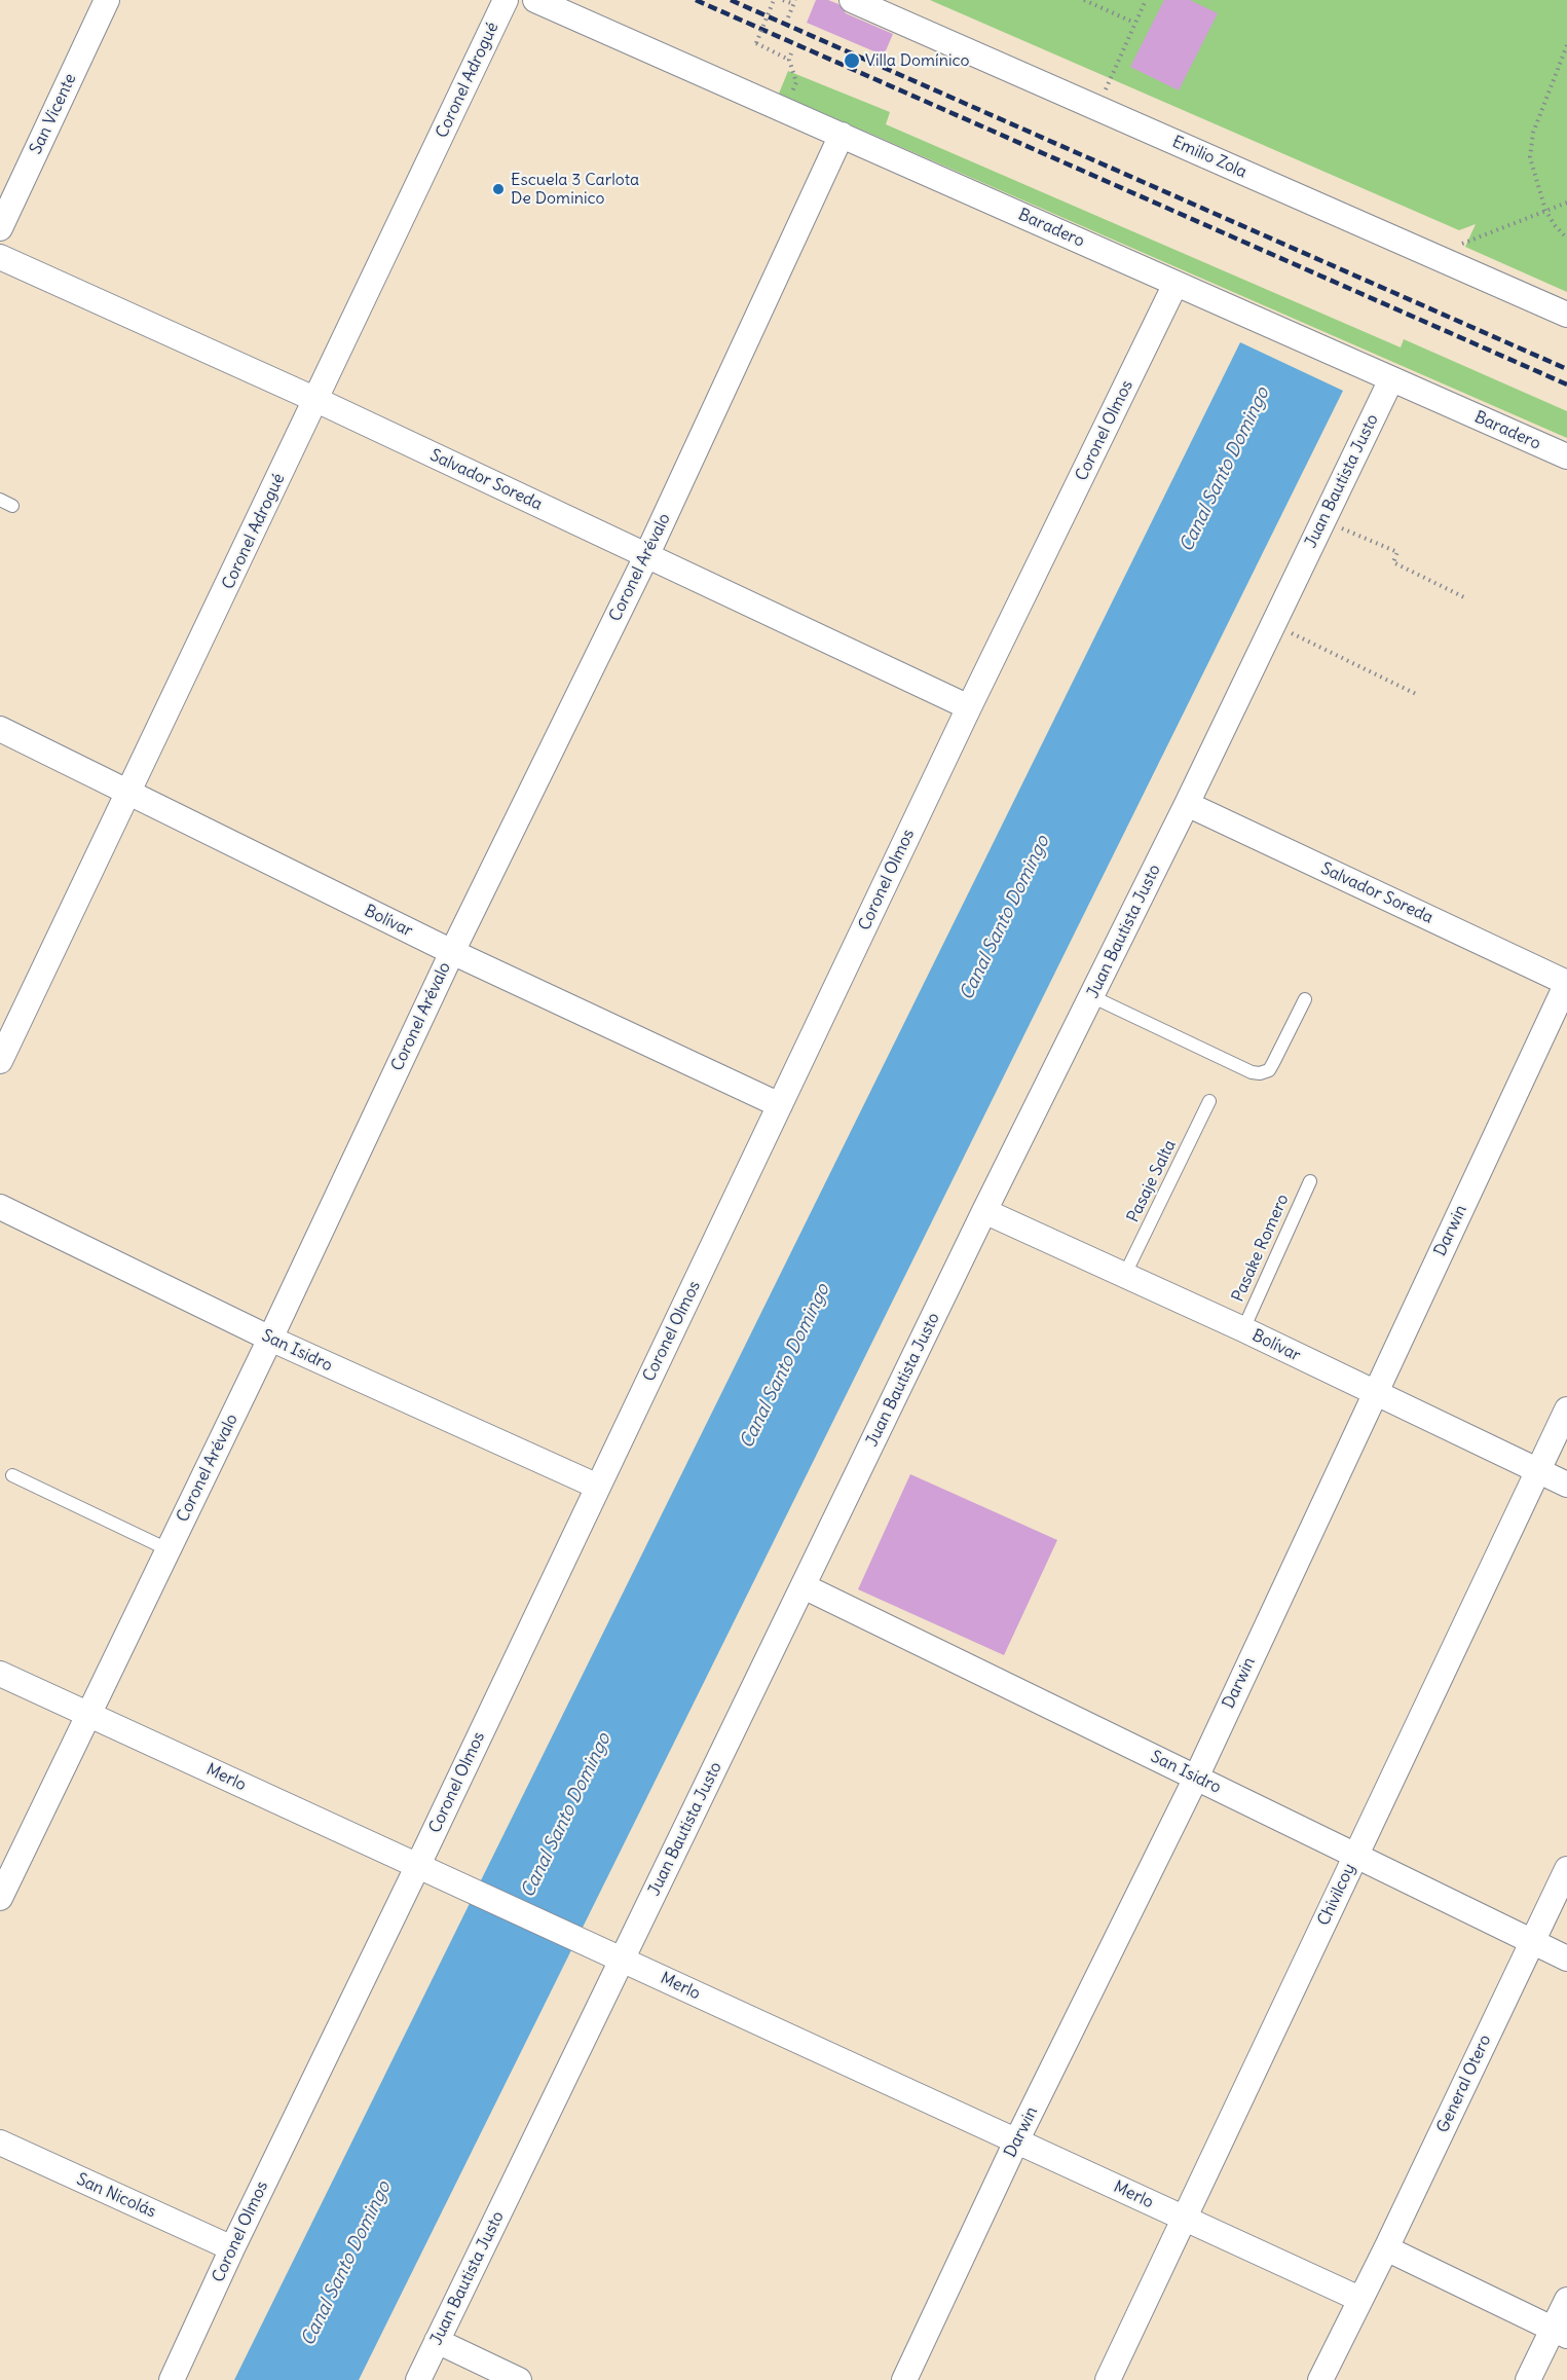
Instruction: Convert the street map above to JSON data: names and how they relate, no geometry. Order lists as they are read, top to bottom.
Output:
{
  "streets": {
    "street": [
      "Coronel Adrogué",
      "San Vicente",
      "Emilio Zola",
      "Baradero",
      "Coronel Olmos",
      "Salvador Soreda",
      "Juan Bautista Justo",
      "Coronel Arévalo",
      "Bolívar",
      "Darwin",
      "San Isidro",
      "Merlo",
      "Chivilcoy",
      "General Otero",
      "San Nicolás"
    ],
    "lane": ["Pasaje Salta", "Pasake Romero"]
  },
  "crossings": [
    ["Coronel Adrogué", "Salvador Soreda"],
    ["Coronel Adrogué", "Bolívar"],
    ["Baradero", "Coronel Olmos"],
    ["Baradero", "Juan Bautista Justo"],
    ["Baradero", "Coronel Arévalo"],
    ["Coronel Olmos", "Salvador Soreda"],
    ["Coronel Olmos", "Bolívar"],
    ["Coronel Olmos", "San Isidro"],
    ["Coronel Olmos", "Merlo"],
    ["Coronel Olmos", "San Nicolás"],
    ["Salvador Soreda", "Juan Bautista Justo"],
    ["Salvador Soreda", "Coronel Arévalo"],
    ["Salvador Soreda", "Darwin"],
    ["Juan Bautista Justo", "Bolívar"],
    ["Juan Bautista Justo", "San Isidro"],
    ["Juan Bautista Justo", "Merlo"],
    ["Coronel Arévalo", "Bolívar"],
    ["Coronel Arévalo", "San Isidro"],
    ["Coronel Arévalo", "Merlo"],
    ["Bolívar", "Pasaje Salta"],
    ["Bolívar", "Darwin"],
    ["Bolívar", "Pasake Romero"],
    ["Bolívar", "Chivilcoy"],
    ["Darwin", "San Isidro"],
    ["Darwin", "Merlo"],
    ["San Isidro", "Chivilcoy"],
    ["San Isidro", "General Otero"],
    ["Merlo", "Chivilcoy"],
    ["Merlo", "General Otero"]
  ],
  "water": ["Canal Santo Domingo"],
  "places": ["Villa Domínico", "Escuela 3 Carlota De Dominico"]
}
